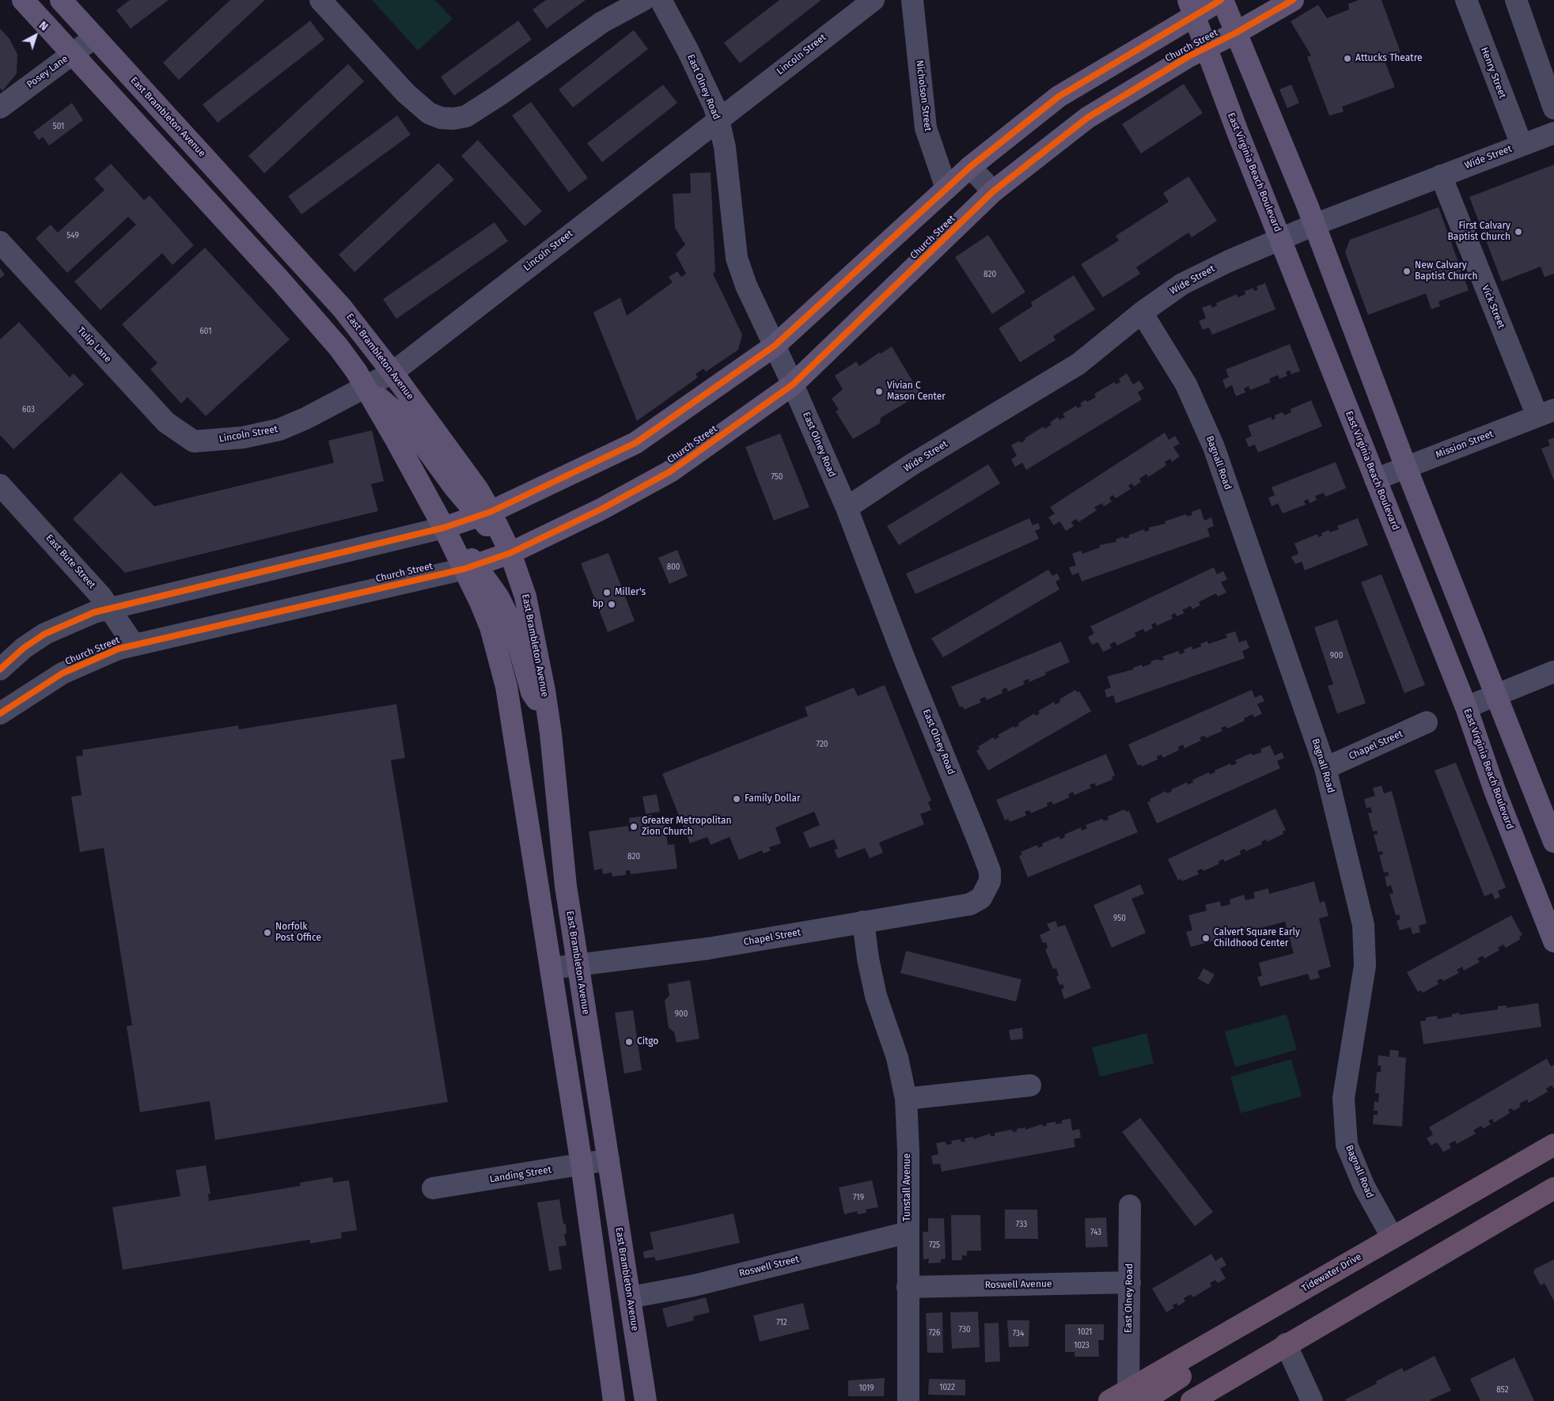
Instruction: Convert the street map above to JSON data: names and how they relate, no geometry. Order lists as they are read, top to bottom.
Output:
{
  "streets": {
    "highway": ["Tidewater Drive"],
    "main road": ["Church Street", "East Brambleton Avenue", "East Virginia Beach Boulevard"],
    "street": [
      "Lincoln Street",
      "Posey Lane",
      "Henry Street",
      "East Olney Road",
      "Nicholson Street",
      "Wide Street",
      "Vick Street",
      "Tulip Lane",
      "Mission Street",
      "Bagnall Road",
      "East Bute Street",
      "Chapel Street",
      "Landing Street",
      "Tunstall Avenue",
      "Roswell Street",
      "Roswell Avenue"
    ]
  },
  "crossings": [
    ["Church Street", "East Olney Road"],
    ["Church Street", "East Brambleton Avenue"],
    ["Church Street", "East Virginia Beach Boulevard"],
    ["Church Street", "East Bute Street"],
    ["Lincoln Street", "East Olney Road"],
    ["Lincoln Street", "East Brambleton Avenue"],
    ["Lincoln Street", "Tulip Lane"],
    ["Posey Lane", "East Brambleton Avenue"],
    ["Henry Street", "Wide Street"],
    ["East Olney Road", "Wide Street"],
    ["East Olney Road", "Chapel Street"],
    ["East Olney Road", "Tidewater Drive"],
    ["East Olney Road", "Roswell Avenue"],
    ["East Brambleton Avenue", "Chapel Street"],
    ["East Brambleton Avenue", "Landing Street"],
    ["East Brambleton Avenue", "Roswell Street"],
    ["Wide Street", "East Virginia Beach Boulevard"],
    ["Wide Street", "Vick Street"],
    ["Wide Street", "Bagnall Road"],
    ["East Virginia Beach Boulevard", "Mission Street"],
    ["Vick Street", "Mission Street"],
    ["Bagnall Road", "Chapel Street"],
    ["Bagnall Road", "Tidewater Drive"],
    ["Tunstall Avenue", "Roswell Street"],
    ["Tunstall Avenue", "Roswell Avenue"]
  ],
  "places": [
    "Attucks Theatre",
    "First Calvary Baptist Church",
    "New Calvary Baptist Church",
    "Vivian C Mason Center",
    "Miller's",
    "bp",
    "Family Dollar",
    "Greater Metropolitan Zion Church",
    "Norfolk Post Office",
    "Calvert Square Early Childhood Center",
    "Citgo"
  ],
  "house_numbers": [
    "501",
    "549",
    "820",
    "601",
    "603",
    "750",
    "800",
    "900",
    "720",
    "820",
    "950",
    "900",
    "719",
    "733",
    "743",
    "725",
    "712",
    "730",
    "1021",
    "726",
    "734",
    "1023",
    "1022",
    "1019",
    "852"
  ],
  "north": "top right"
}
